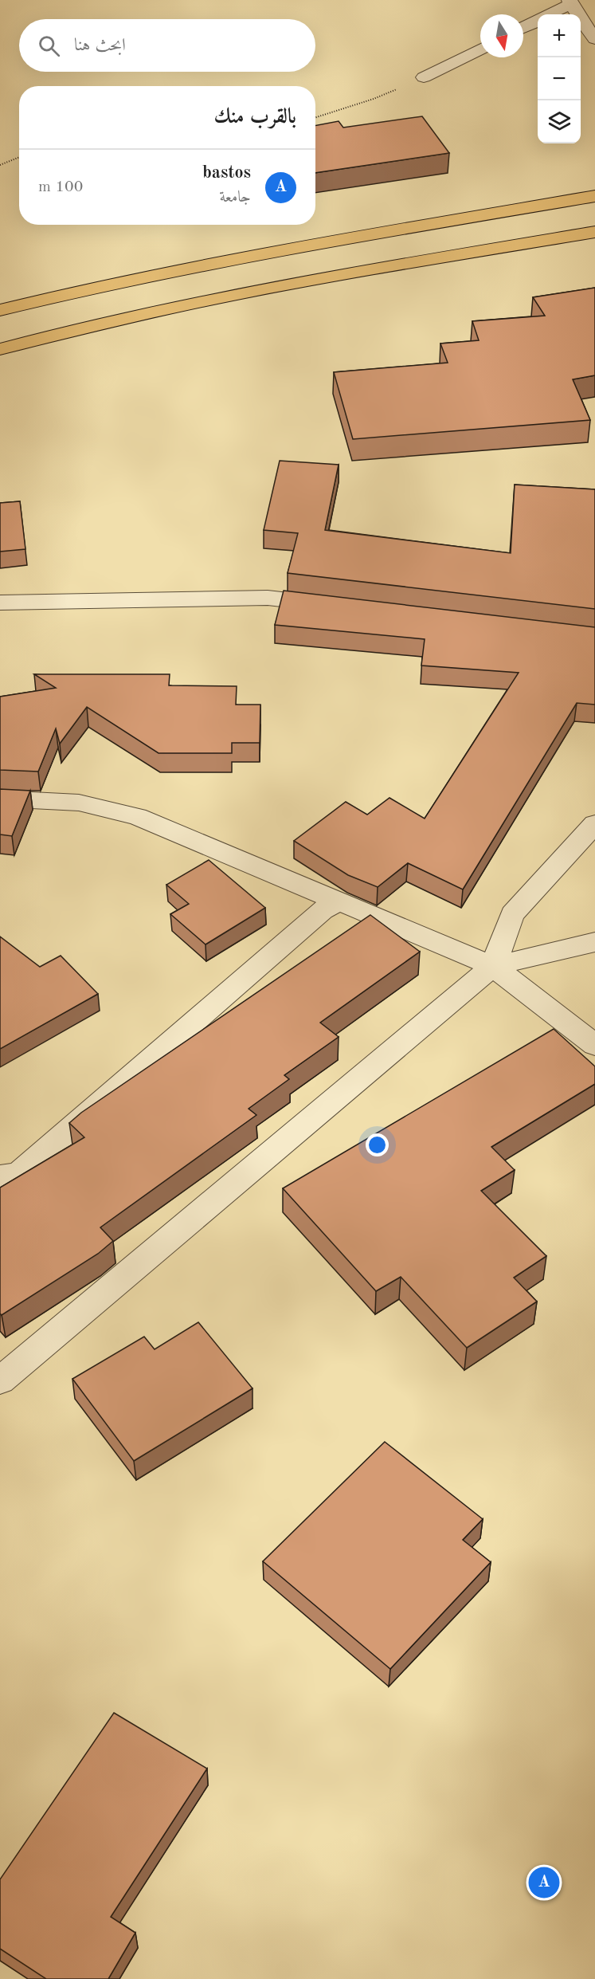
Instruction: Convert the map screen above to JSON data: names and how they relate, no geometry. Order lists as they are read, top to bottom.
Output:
{
  "north": "bottom",
  "page": {
    "map_buttons": ["+", "−"],
    "search": "ابحث هنا",
    "heading": "بالقرب منك",
    "list": [
      {
        "mark": "A",
        "name": "bastos",
        "note": "جامعة",
        "value": "100 m"
      }
    ],
    "pins": "A"
  }
}
